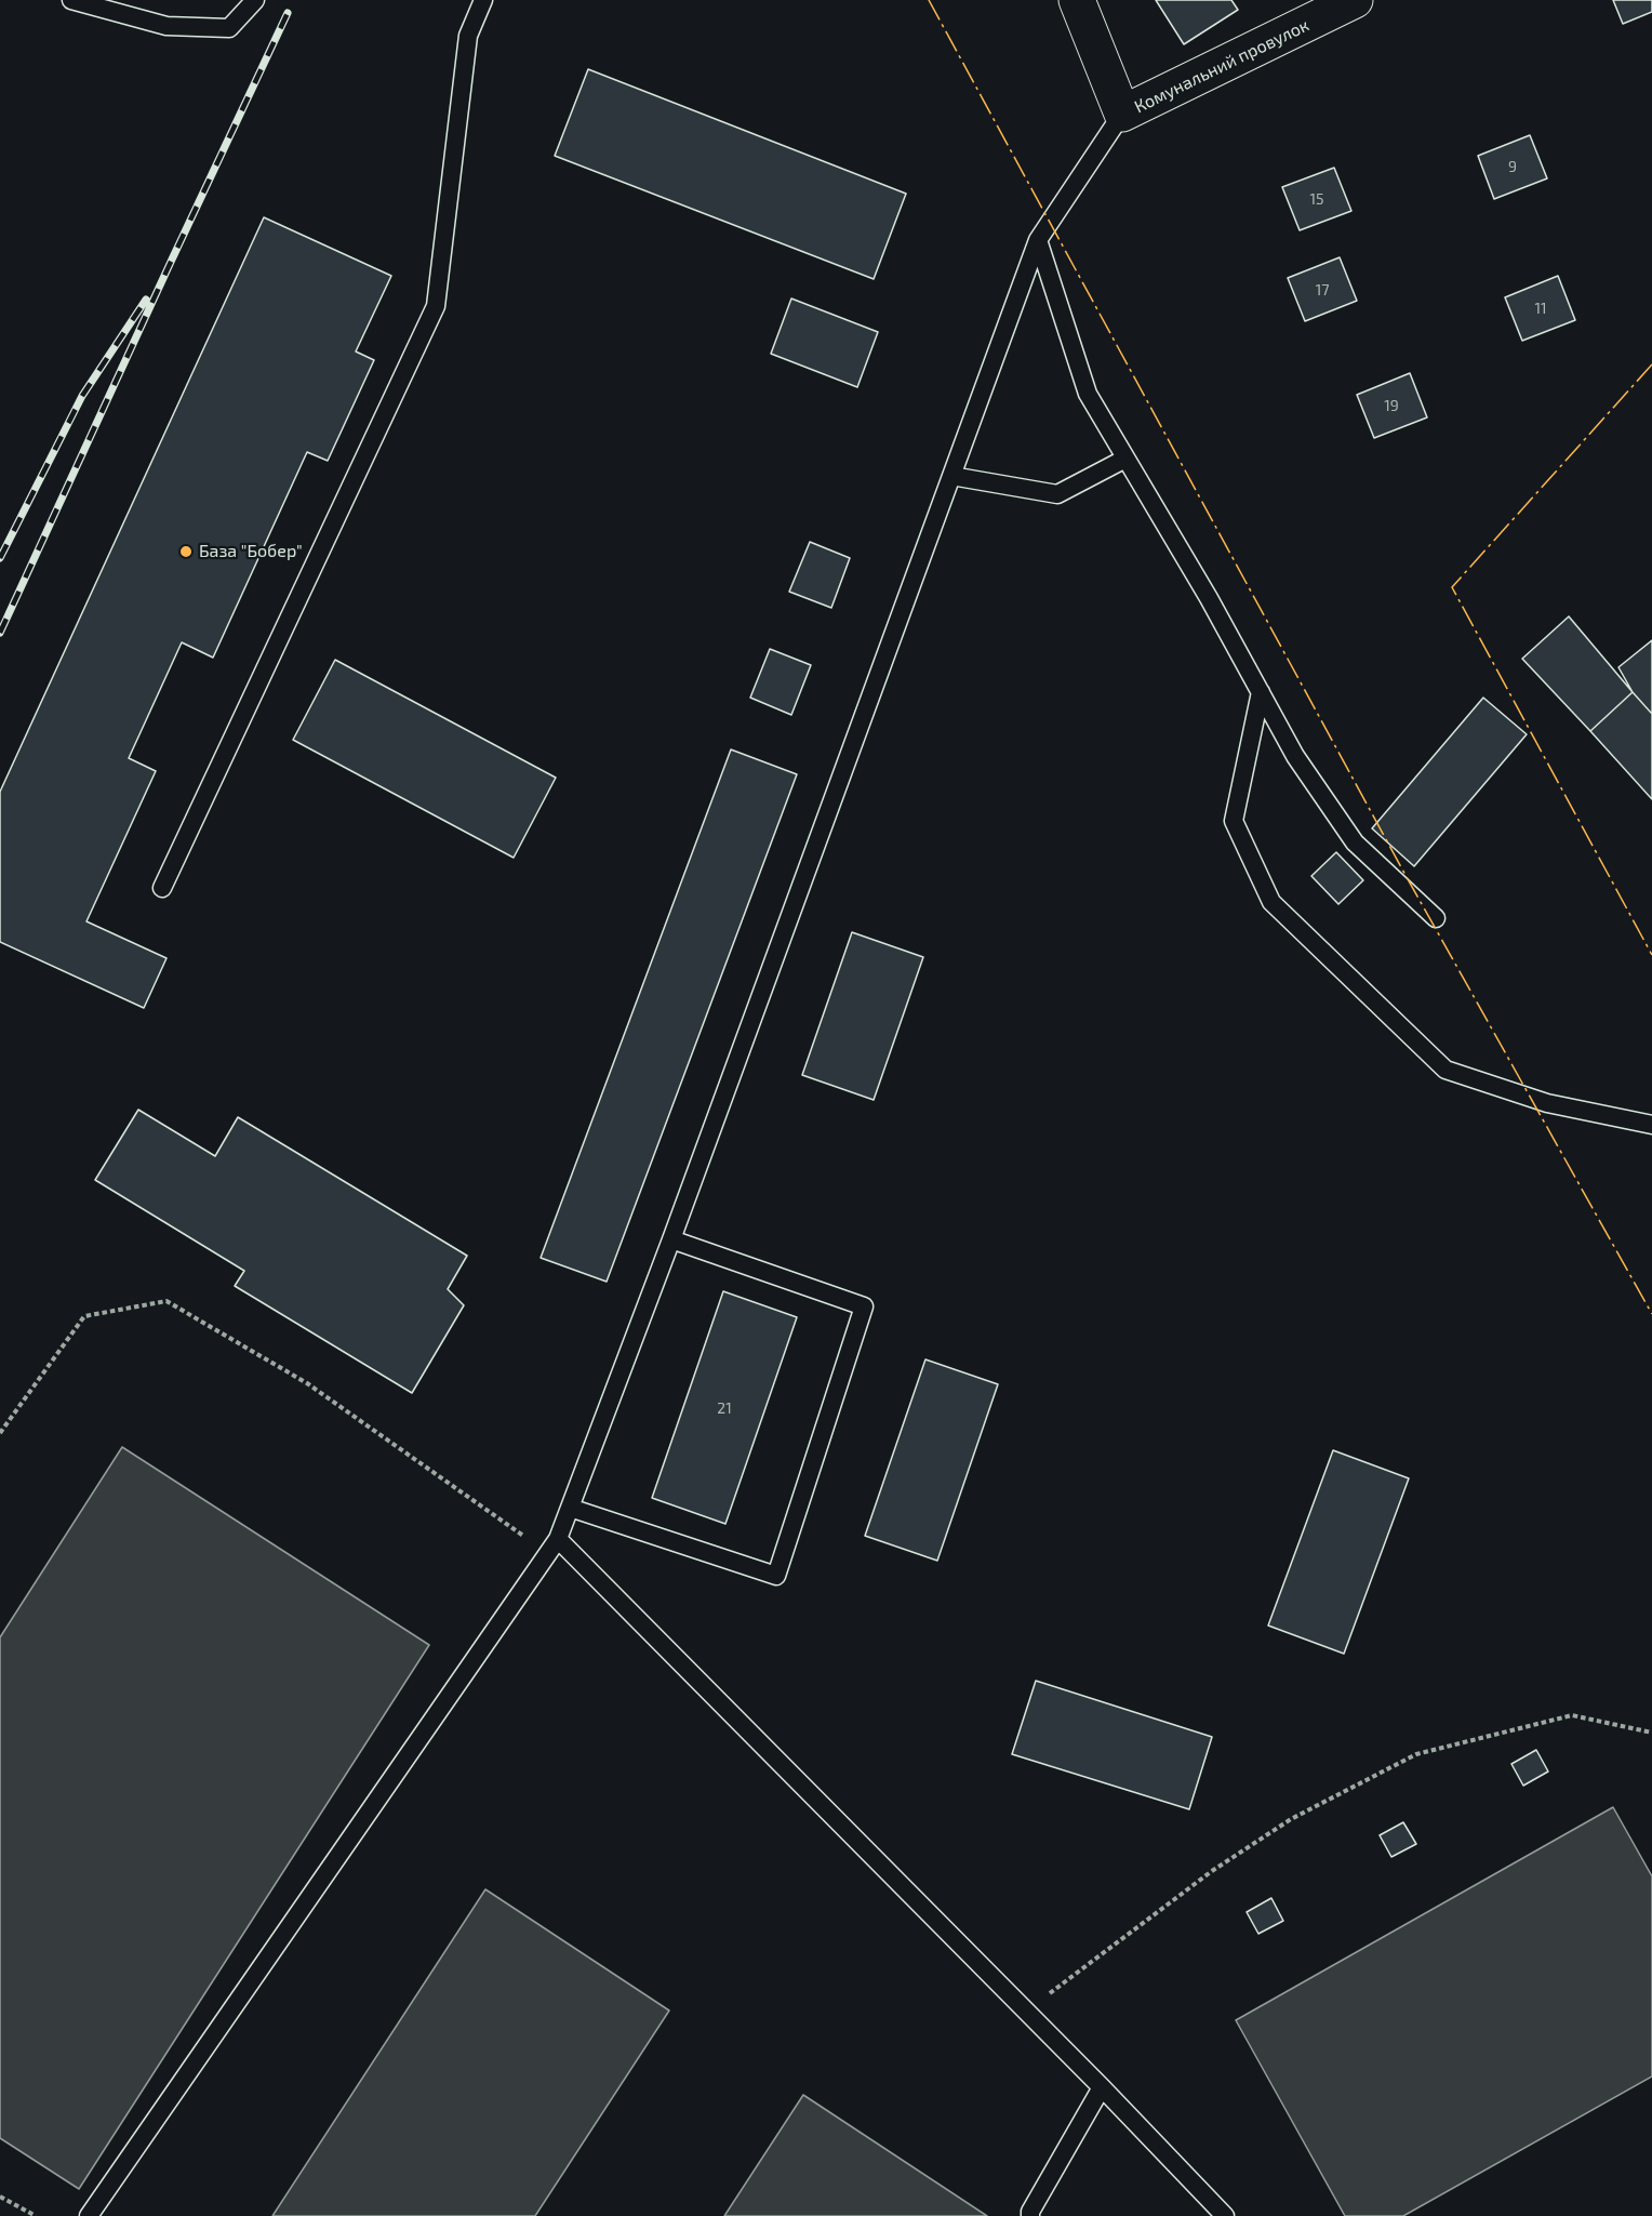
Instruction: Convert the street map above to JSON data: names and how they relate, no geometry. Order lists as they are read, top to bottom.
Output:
{
  "streets": {
    "street": ["Комунальний провулок"]
  },
  "places": ["База \"Бобер\""],
  "house_numbers": [
    "9",
    "15",
    "17",
    "11",
    "19",
    "21"
  ]
}
